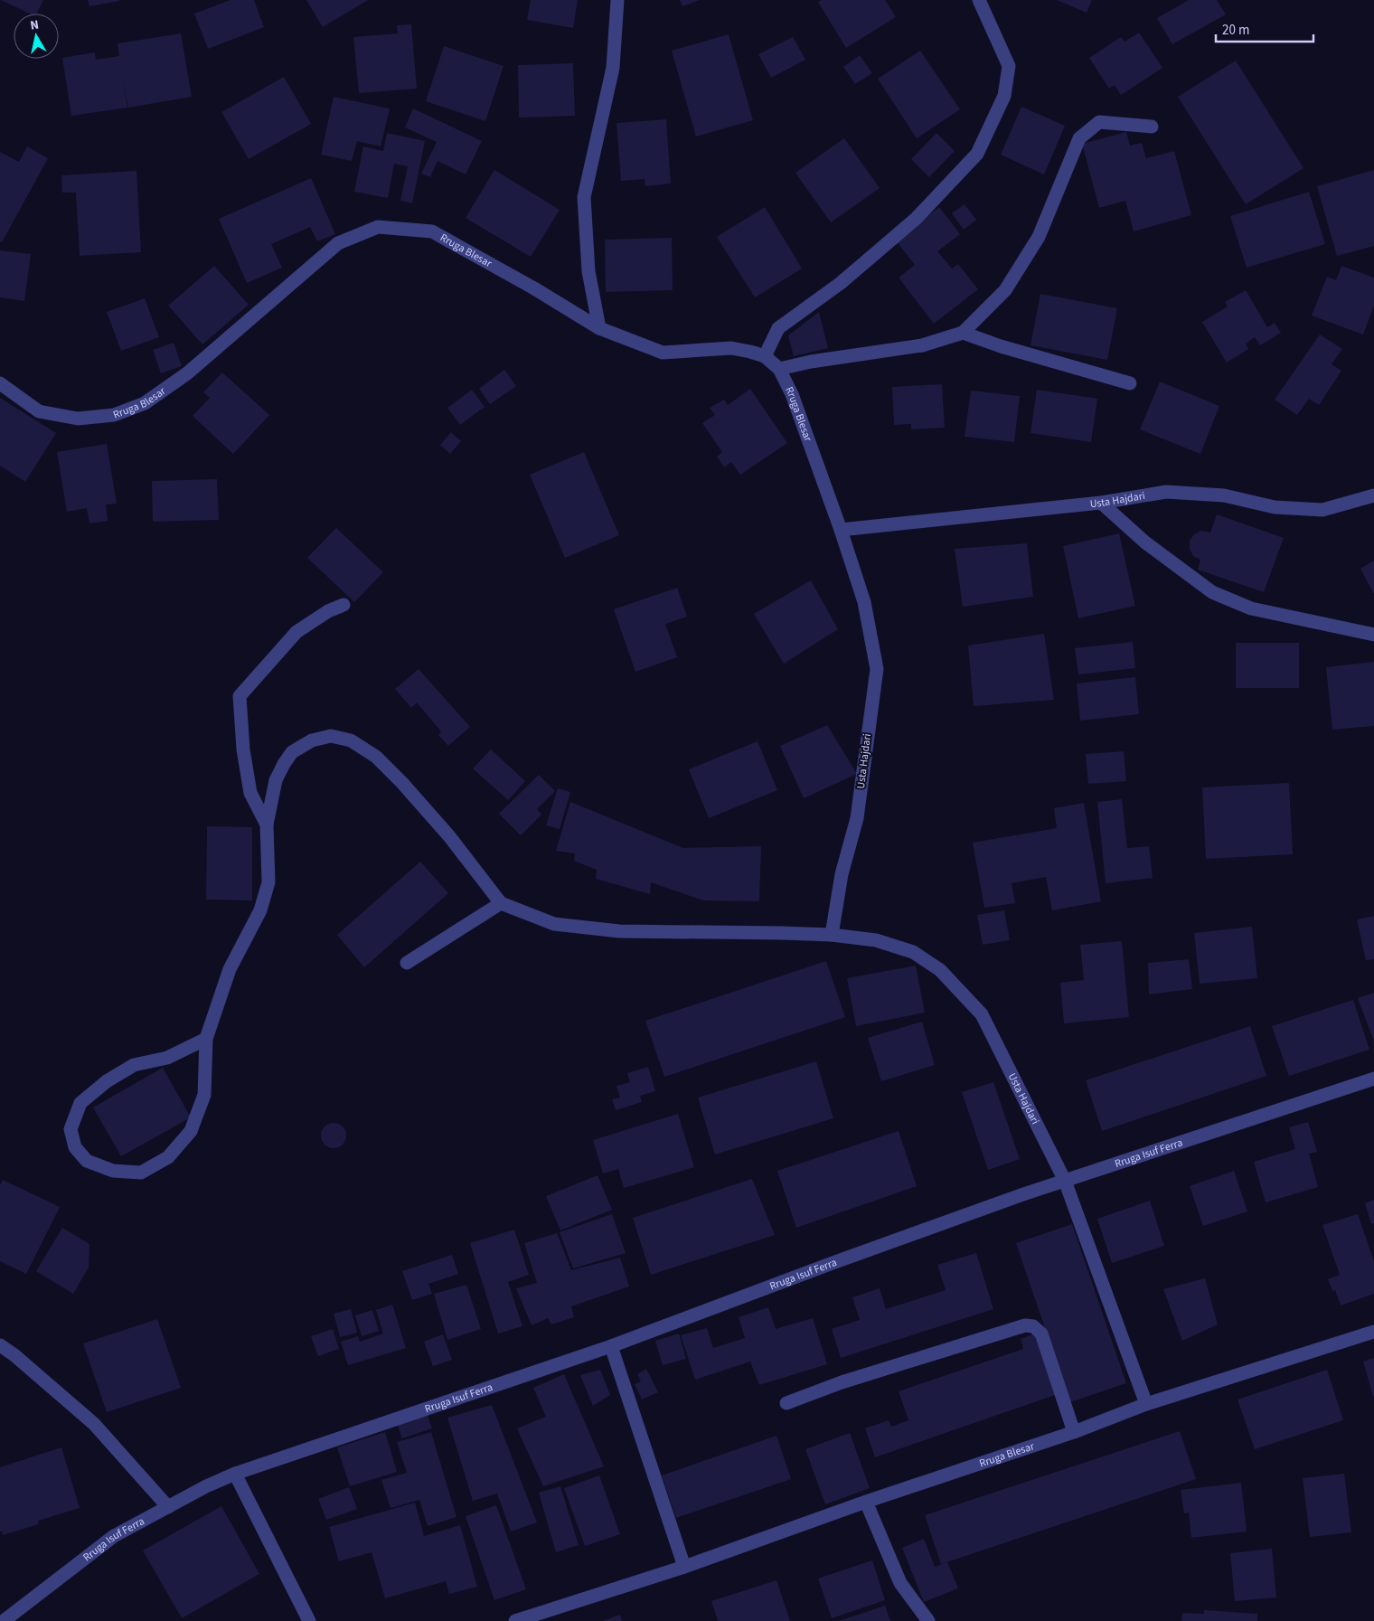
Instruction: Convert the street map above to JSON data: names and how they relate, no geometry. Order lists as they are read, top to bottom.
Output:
{
  "streets": {
    "street": ["Rruga Blesar", "Usta Hajdari", "Rruga Isuf Ferra"]
  },
  "crossings": [
    ["Rruga Blesar", "Usta Hajdari"],
    ["Usta Hajdari", "Rruga Isuf Ferra"]
  ],
  "scale_bar": "20 m",
  "north": "top"
}
